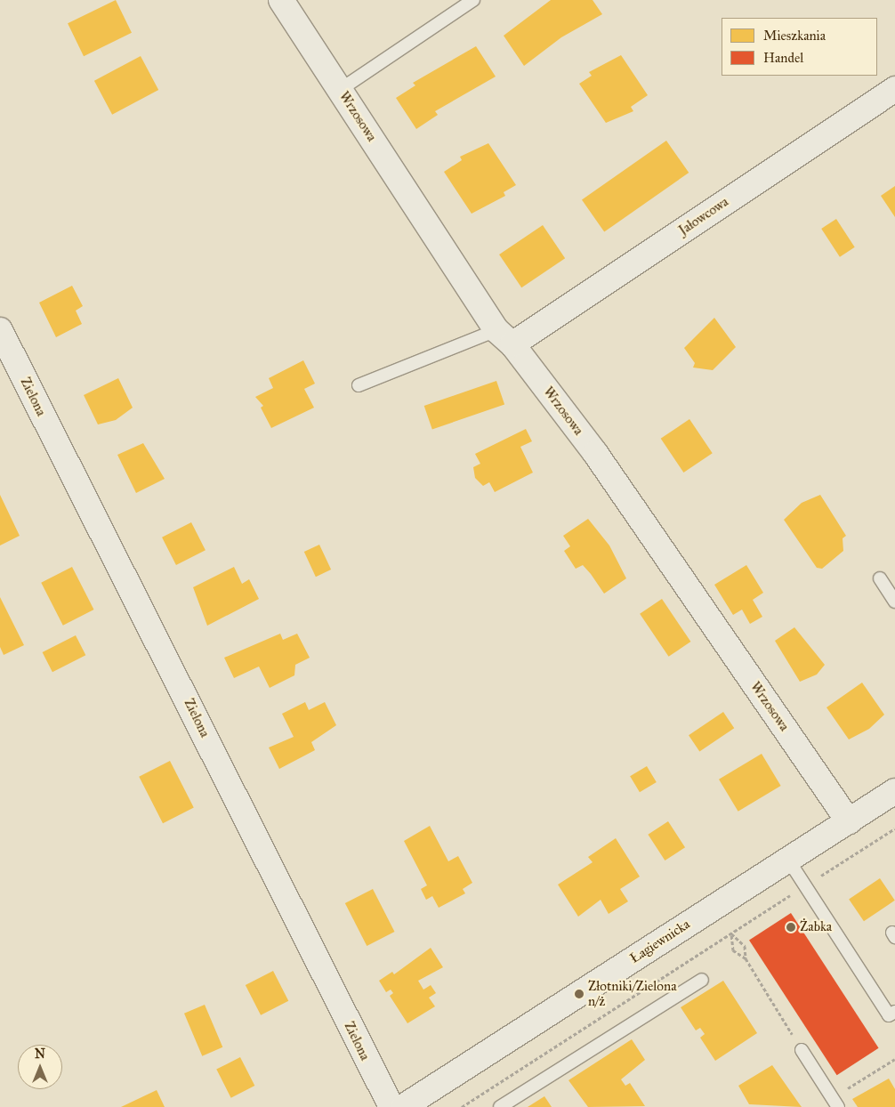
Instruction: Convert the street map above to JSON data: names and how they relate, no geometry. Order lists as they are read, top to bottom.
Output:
{
  "streets": {
    "street": [
      "Wrzosowa",
      "Jałowcowa",
      "Zielona",
      "Łagiewnicka"
    ]
  },
  "crossings": [
    ["Wrzosowa", "Jałowcowa"],
    ["Wrzosowa", "Łagiewnicka"]
  ],
  "places": ["Żabka", "Złotniki/Zielona n/ż"],
  "legend": ["Mieszkania", "Handel"],
  "north": "top"
}
